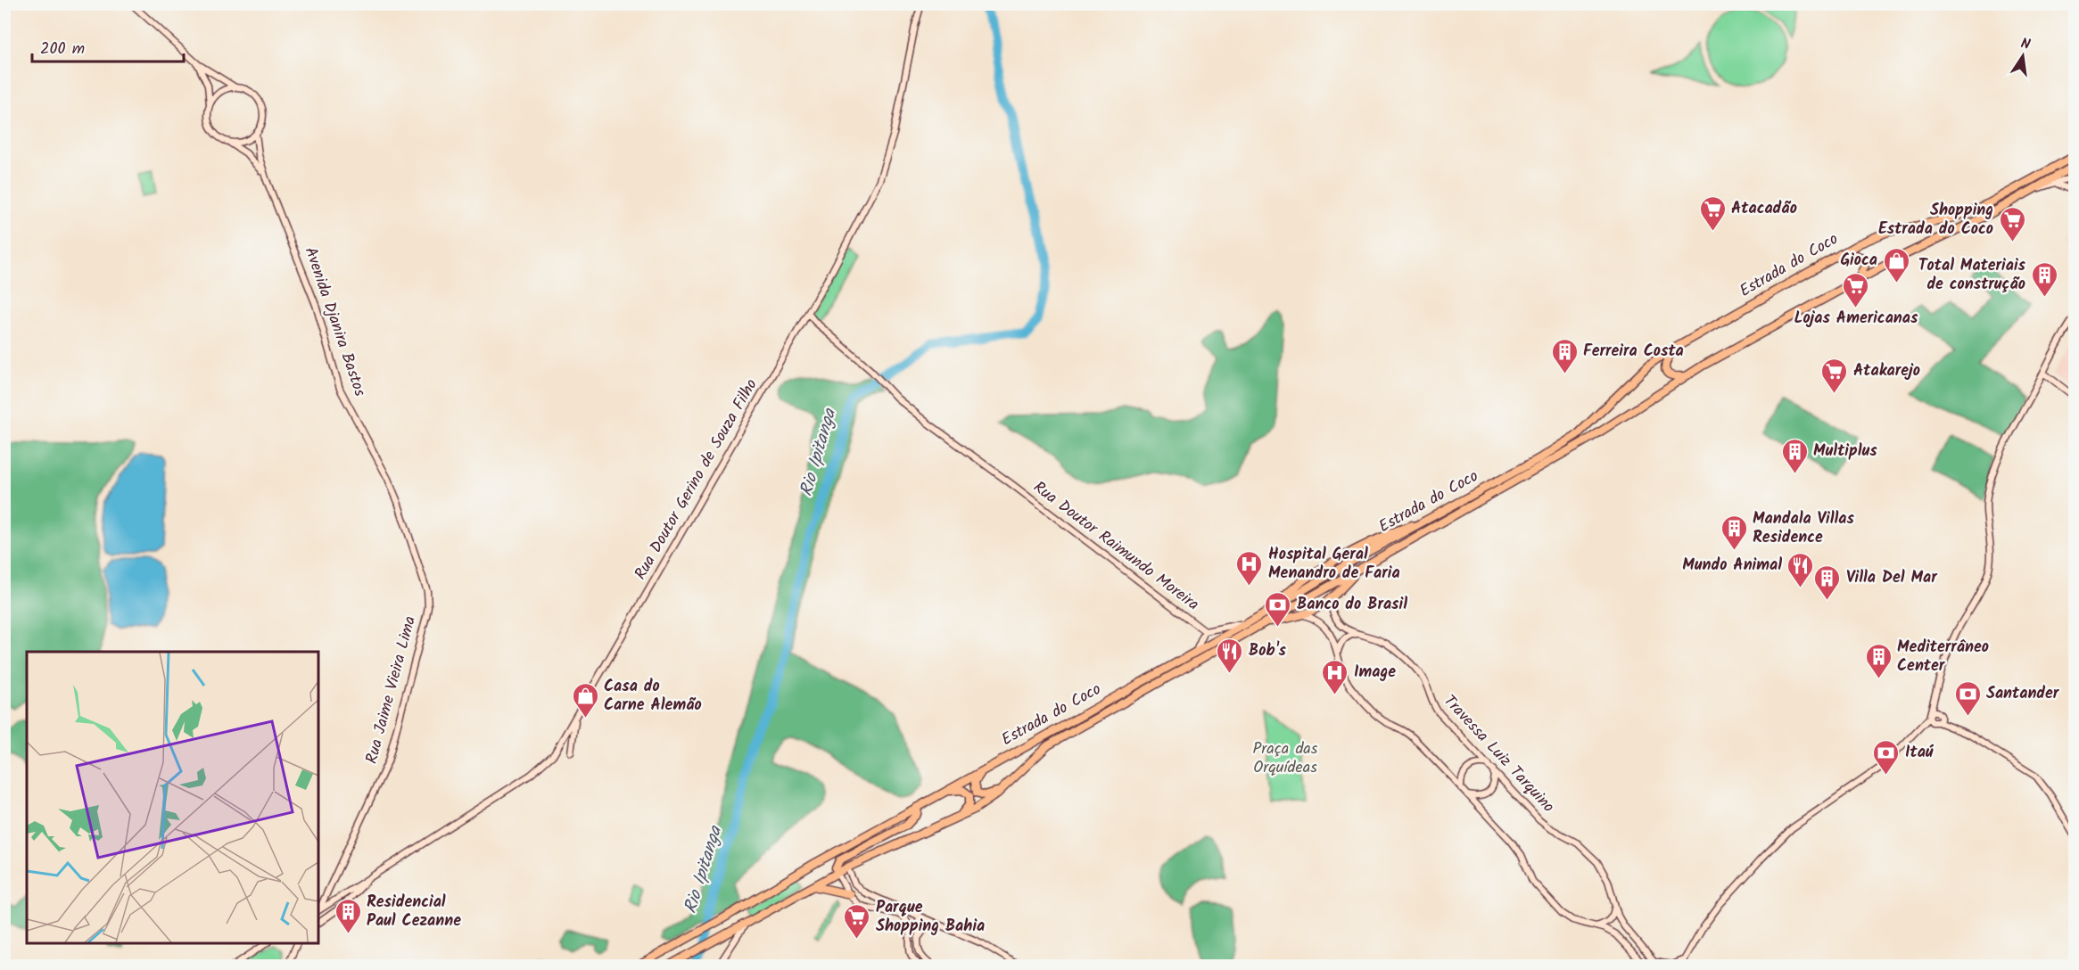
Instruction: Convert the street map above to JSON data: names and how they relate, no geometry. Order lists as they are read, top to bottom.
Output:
{
  "streets": {
    "highway": ["Estrada do Coco"],
    "main road": [
      "Avenida Djanira Bastos",
      "Rua Doutor Gerino de Souza Filho",
      "Rua Doutor Raimundo Moreira",
      "Rua Jaime Vieira Lima",
      "Travessa Luiz Tarquino"
    ]
  },
  "crossings": [
    ["Estrada do Coco", "Rua Doutor Raimundo Moreira"],
    ["Avenida Djanira Bastos", "Rua Jaime Vieira Lima"],
    ["Rua Doutor Gerino de Souza Filho", "Rua Doutor Raimundo Moreira"]
  ],
  "water": ["Rio Ipitanga"],
  "parks": ["Praça das Orquídeas"],
  "places": {
    "supermarket": [
      "Atacadão",
      "Shopping Estrada do Coco",
      "Lojas Americanas",
      "Atakarejo",
      "Parque Shopping Bahia"
    ],
    "shop": ["Gioca", "Casa do Carne Alemão"],
    "building": [
      "Total Materiais de construção",
      "Ferreira Costa",
      "Multiplus",
      "Mandala Villas Residence",
      "Villa Del Mar",
      "Mediterrâneo Center",
      "Residencial Paul Cezanne"
    ],
    "hospital": ["Hospital Geral Menandro de Faria", "Image"],
    "restaurant": ["Mundo Animal", "Bob's"],
    "bank": ["Banco do Brasil", "Santander", "Itaú"]
  },
  "scale_bar": "200 m",
  "north": "top"
}
